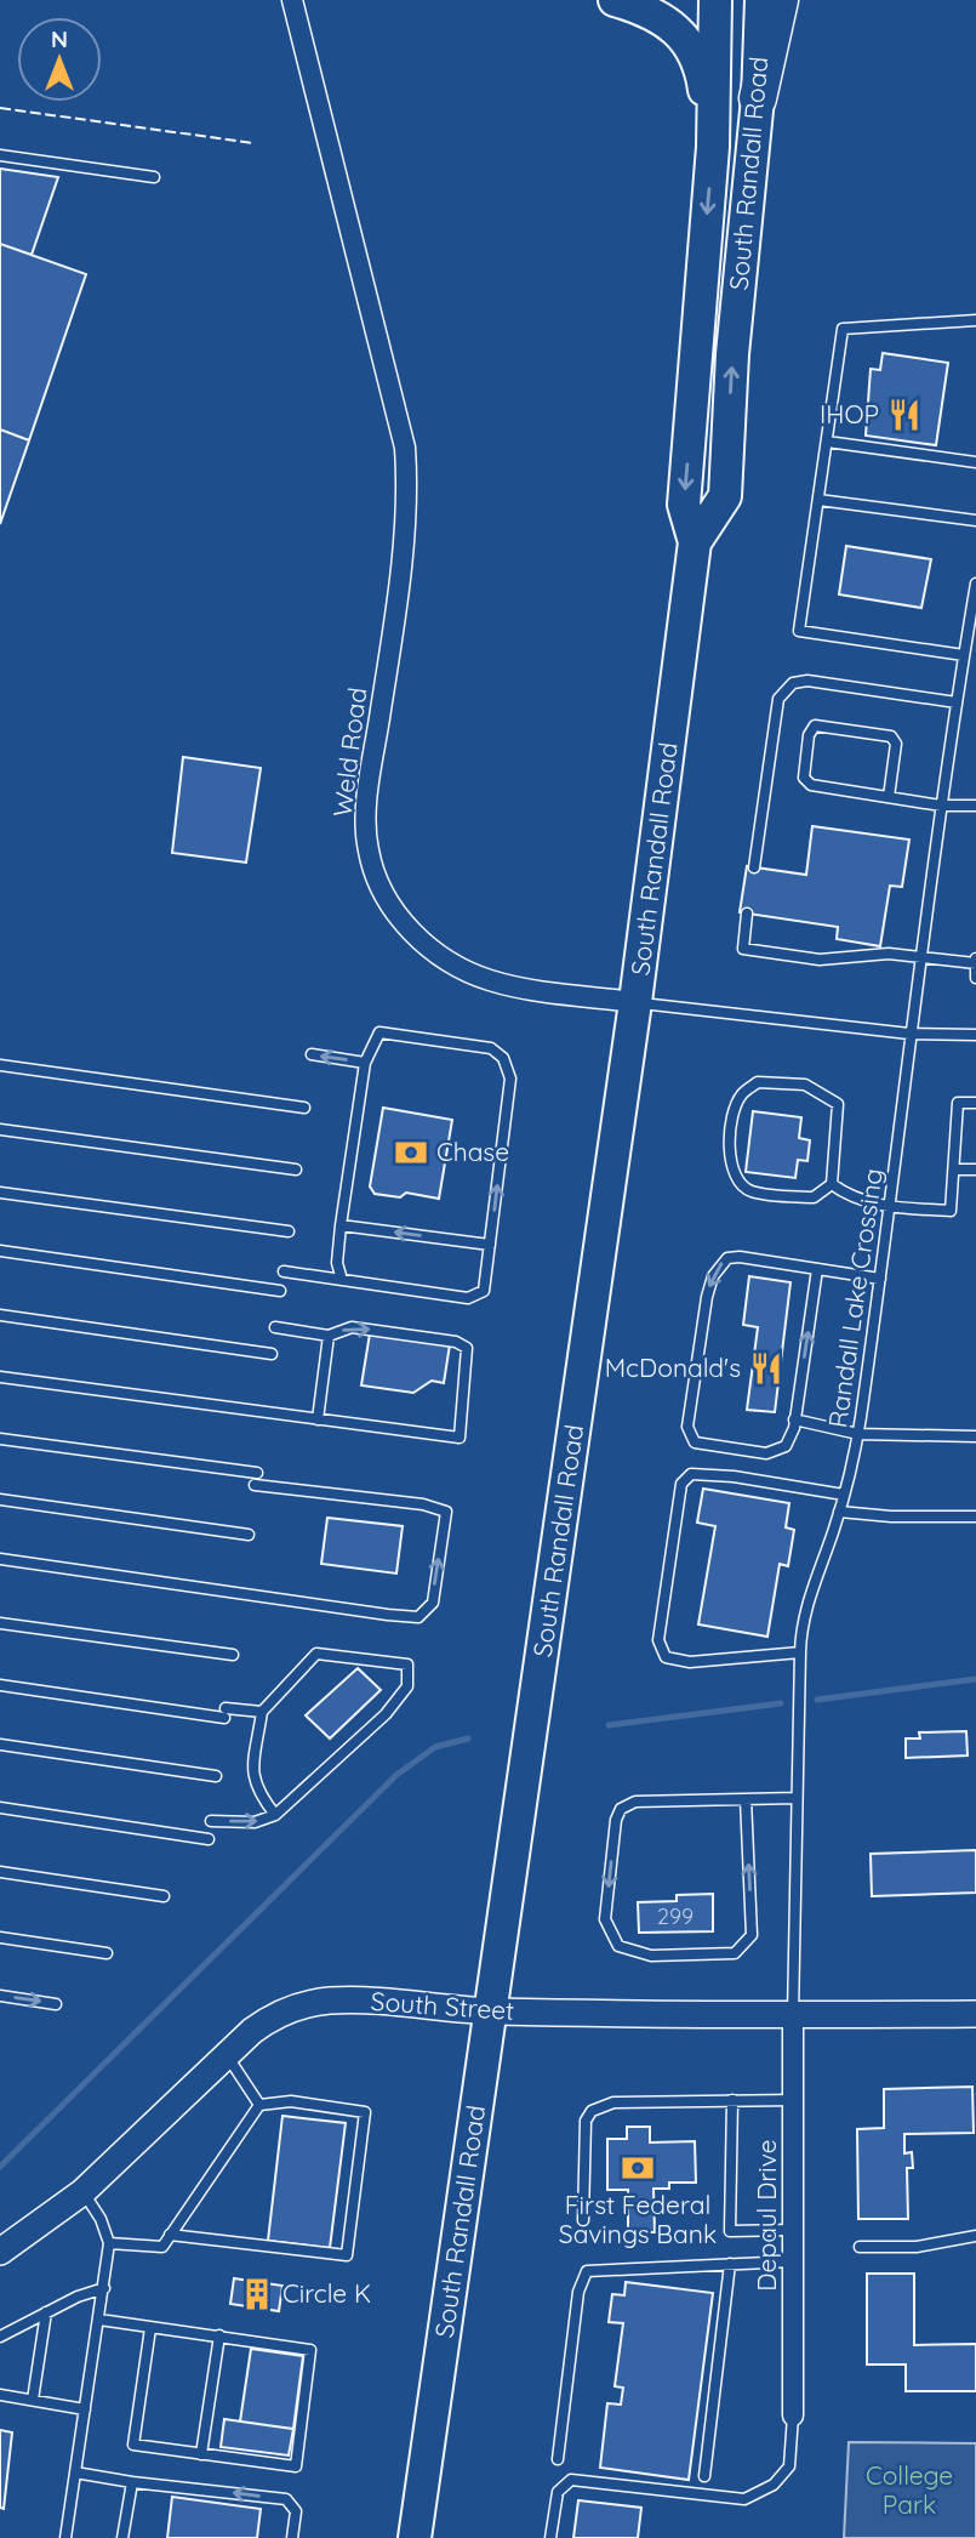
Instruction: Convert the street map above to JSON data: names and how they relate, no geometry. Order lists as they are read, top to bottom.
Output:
{
  "streets": {
    "main road": ["South Randall Road"],
    "street": ["Weld Road", "South Street", "Depaul Drive"],
    "lane": ["Randall Lake Crossing"]
  },
  "crossings": [
    ["South Randall Road", "Weld Road"],
    ["South Randall Road", "South Street"],
    ["Weld Road", "Randall Lake Crossing"],
    ["Randall Lake Crossing", "South Street"],
    ["Randall Lake Crossing", "Depaul Drive"],
    ["South Street", "Depaul Drive"]
  ],
  "parks": ["College Park"],
  "places": {
    "restaurant": ["IHOP", "McDonald's"],
    "bank": ["Chase", "First Federal Savings Bank"],
    "building": ["Circle K"]
  },
  "house_numbers": ["299"],
  "north": "top"
}
